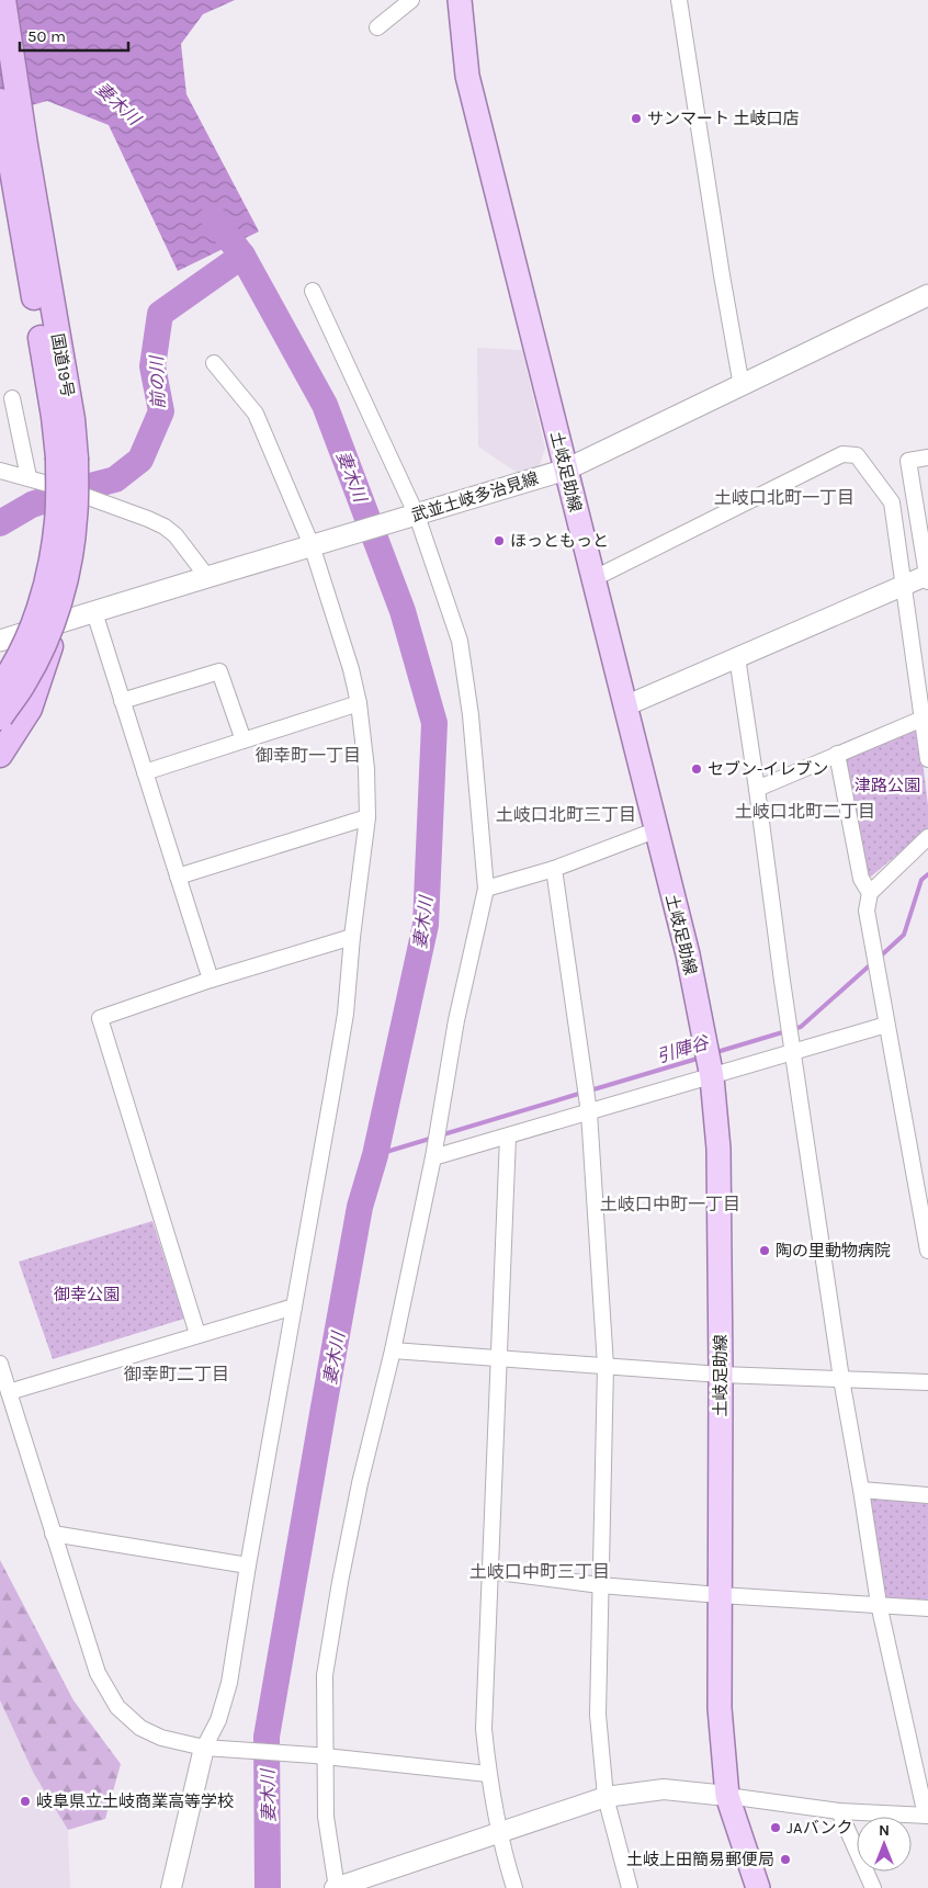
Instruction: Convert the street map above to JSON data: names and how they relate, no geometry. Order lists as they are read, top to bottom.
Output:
{
  "streets": {
    "highway": ["国道19号"],
    "main road": ["土岐足助線", "武並土岐多治見線"]
  },
  "crossings": [
    ["土岐足助線", "武並土岐多治見線"]
  ],
  "districts": [
    "土岐口北町一丁目",
    "御幸町一丁目",
    "土岐口北町二丁目",
    "土岐口北町三丁目",
    "土岐口中町一丁目",
    "御幸町二丁目",
    "土岐口中町三丁目"
  ],
  "water": ["妻木川", "前の川", "引陣谷"],
  "parks": ["津路公園", "御幸公園"],
  "places": [
    "サンマート 土岐口店",
    "ほっともっと",
    "セブン-イレブン",
    "陶の里動物病院",
    "岐阜県立土岐商業高等学校",
    "JAバンク",
    "土岐上田簡易郵便局"
  ],
  "scale_bar": "50 m",
  "north": "top"
}
